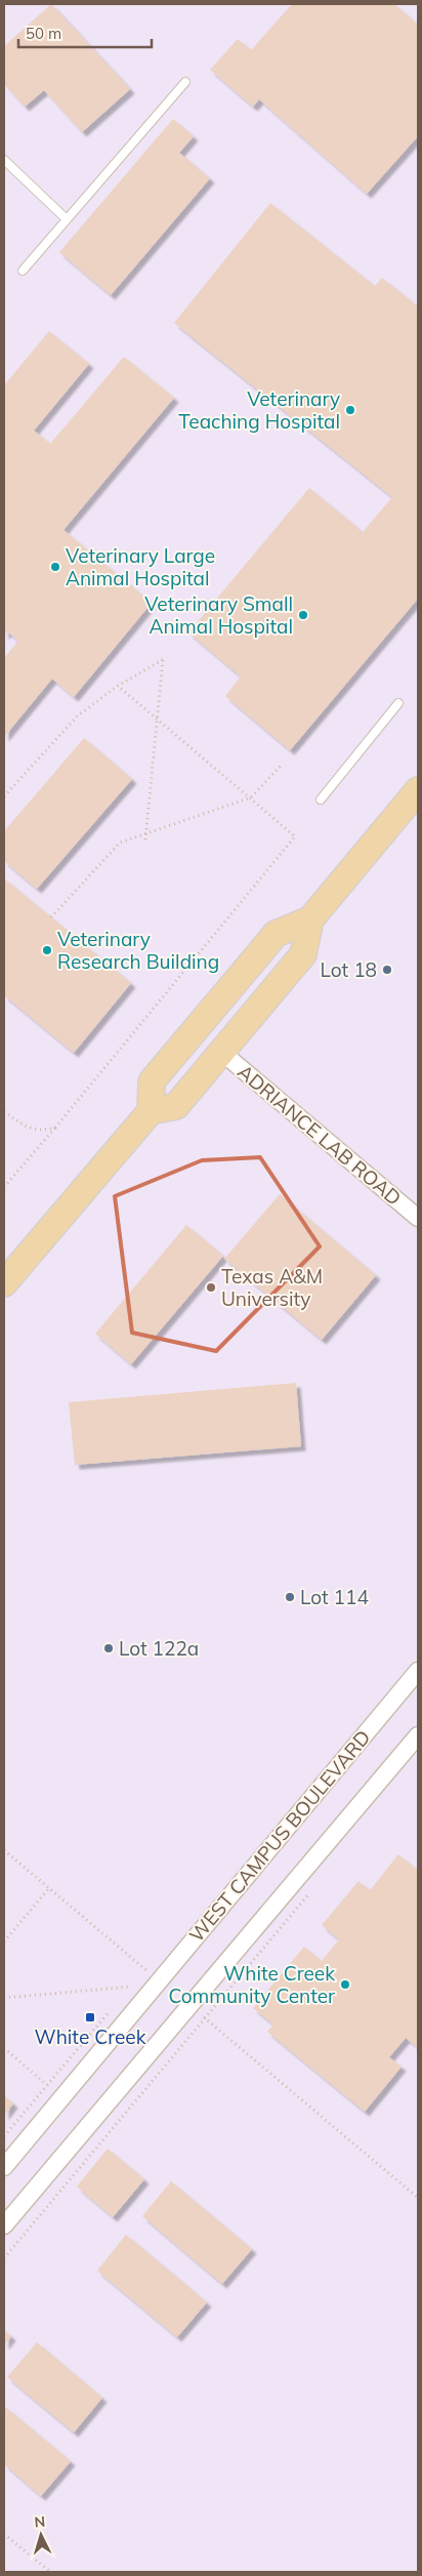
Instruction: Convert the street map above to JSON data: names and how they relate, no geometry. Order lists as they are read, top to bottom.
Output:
{
  "streets": {
    "street": ["ADRIANCE LAB ROAD", "WEST CAMPUS BOULEVARD"]
  },
  "places": {
    "other": [
      "Veterinary Teaching Hospital",
      "Veterinary Large Animal Hospital",
      "Veterinary Small Animal Hospital",
      "Veterinary Research Building",
      "Lot 18",
      "Texas A&M University",
      "Lot 114",
      "Lot 122a",
      "White Creek Community Center"
    ],
    "transit": ["White Creek"]
  },
  "scale_bar": "50 m",
  "north": "top"
}
